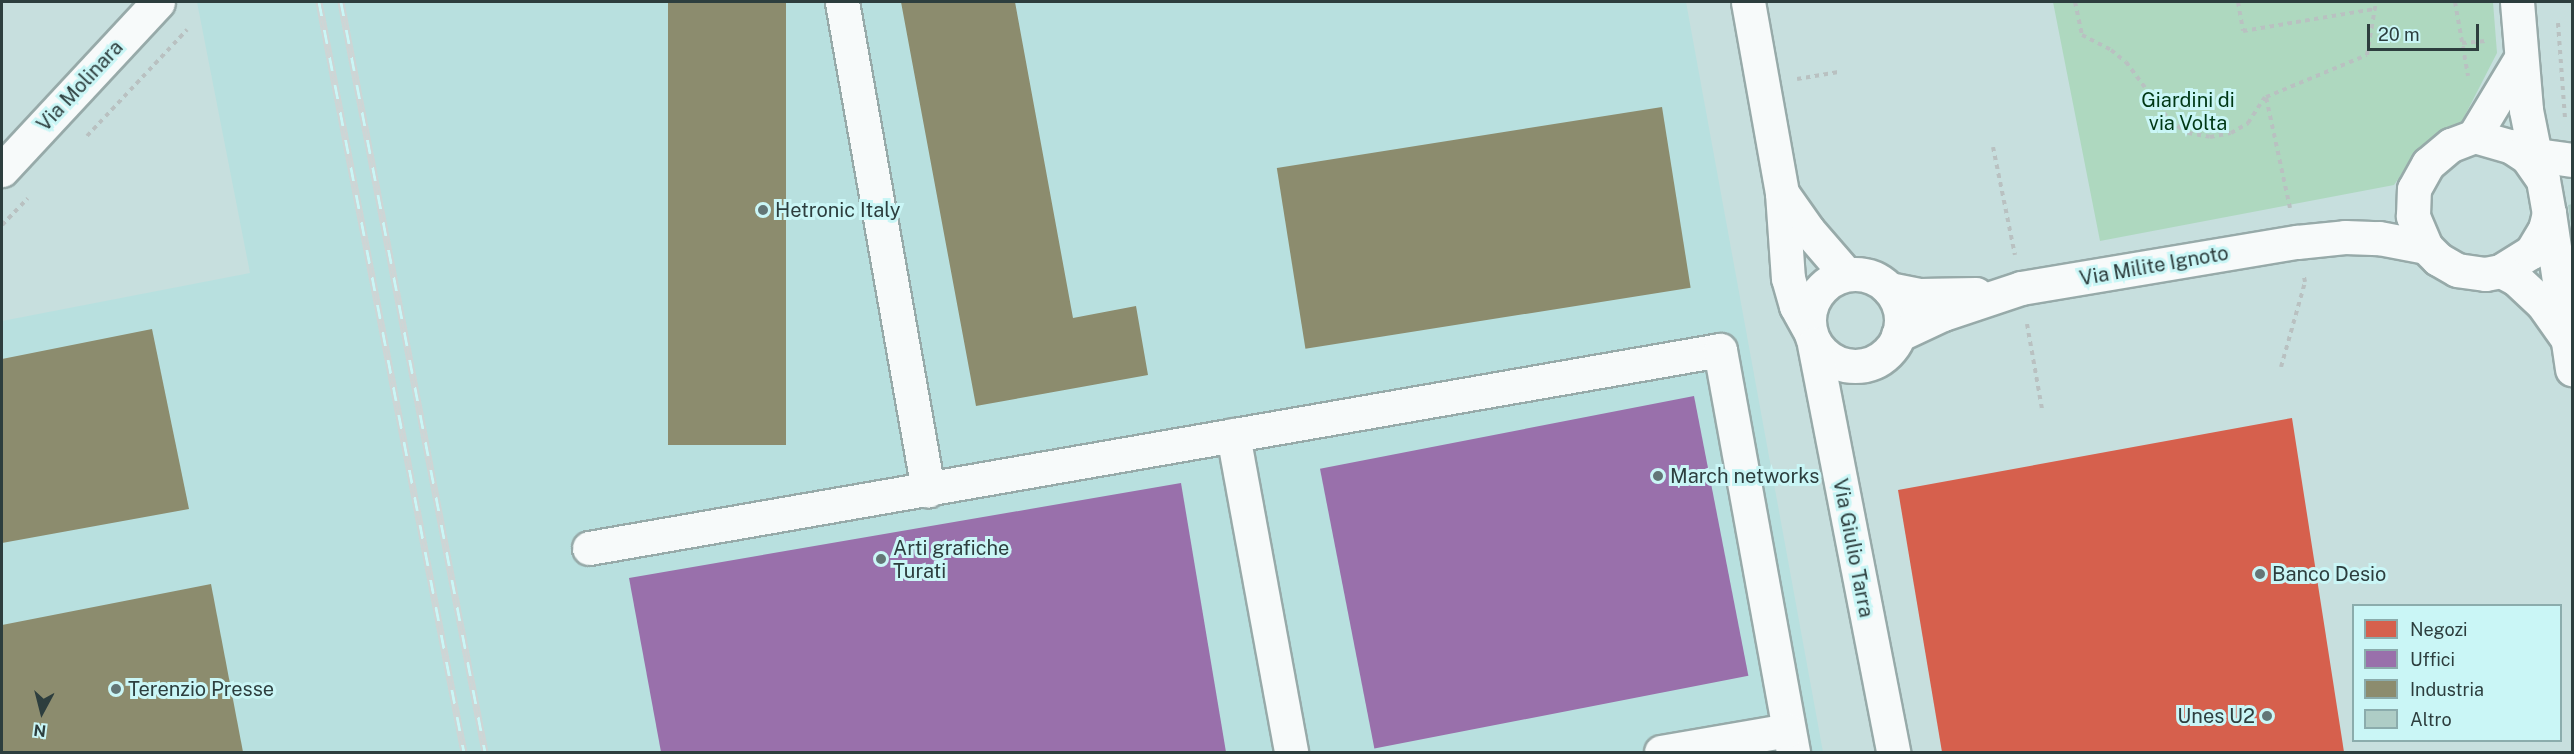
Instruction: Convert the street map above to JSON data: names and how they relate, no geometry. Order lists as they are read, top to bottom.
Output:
{
  "streets": {
    "street": ["Via Molinara", "Via Milite Ignoto", "Via Giulio Tarra"]
  },
  "crossings": [
    ["Via Milite Ignoto", "Via Giulio Tarra"]
  ],
  "parks": ["Giardini di via Volta"],
  "places": [
    "Hetronic Italy",
    "March networks",
    "Arti grafiche Turati",
    "Banco Desio",
    "Terenzio Presse",
    "Unes U2"
  ],
  "legend": [
    "Negozi",
    "Uffici",
    "Industria",
    "Altro"
  ],
  "scale_bar": "20 m",
  "north": "bottom"
}
